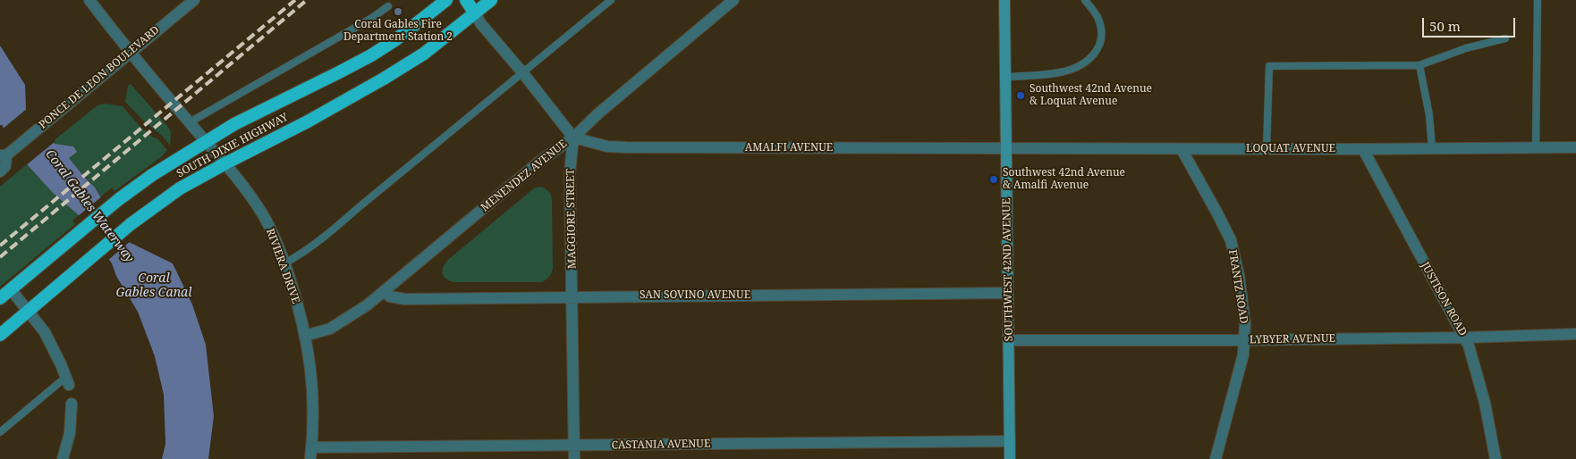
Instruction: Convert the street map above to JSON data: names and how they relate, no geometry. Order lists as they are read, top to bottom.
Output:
{
  "streets": {
    "highway": ["SOUTH DIXIE HIGHWAY"],
    "main road": ["SOUTHWEST 42ND AVENUE"],
    "street": [
      "PONCE DE LEON BOULEVARD",
      "AMALFI AVENUE",
      "LOQUAT AVENUE",
      "MENENDEZ AVENUE",
      "MAGGIORE STREET",
      "RIVIERA DRIVE",
      "FRANTZ ROAD",
      "SAN SOVINO AVENUE",
      "JUSTISON ROAD",
      "LYBYER AVENUE",
      "CASTANIA AVENUE"
    ]
  },
  "crossings": [
    ["PONCE DE LEON BOULEVARD", "RIVIERA DRIVE"],
    ["SOUTH DIXIE HIGHWAY", "RIVIERA DRIVE"],
    ["AMALFI AVENUE", "LOQUAT AVENUE"],
    ["AMALFI AVENUE", "MENENDEZ AVENUE"],
    ["AMALFI AVENUE", "MAGGIORE STREET"],
    ["AMALFI AVENUE", "SOUTHWEST 42ND AVENUE"],
    ["LOQUAT AVENUE", "SOUTHWEST 42ND AVENUE"],
    ["LOQUAT AVENUE", "FRANTZ ROAD"],
    ["LOQUAT AVENUE", "JUSTISON ROAD"],
    ["MENENDEZ AVENUE", "MAGGIORE STREET"],
    ["MENENDEZ AVENUE", "RIVIERA DRIVE"],
    ["MENENDEZ AVENUE", "SAN SOVINO AVENUE"],
    ["MAGGIORE STREET", "SAN SOVINO AVENUE"],
    ["MAGGIORE STREET", "CASTANIA AVENUE"],
    ["RIVIERA DRIVE", "CASTANIA AVENUE"],
    ["SOUTHWEST 42ND AVENUE", "SAN SOVINO AVENUE"],
    ["SOUTHWEST 42ND AVENUE", "LYBYER AVENUE"],
    ["SOUTHWEST 42ND AVENUE", "CASTANIA AVENUE"],
    ["FRANTZ ROAD", "LYBYER AVENUE"],
    ["JUSTISON ROAD", "LYBYER AVENUE"]
  ],
  "water": ["Coral Gables Waterway", "Coral Gables Canal"],
  "places": ["Coral Gables Fire Department Station 2", "Southwest 42nd Avenue & Loquat Avenue", "Southwest 42nd Avenue & Amalfi Avenue"],
  "scale_bar": "50 m"
}
